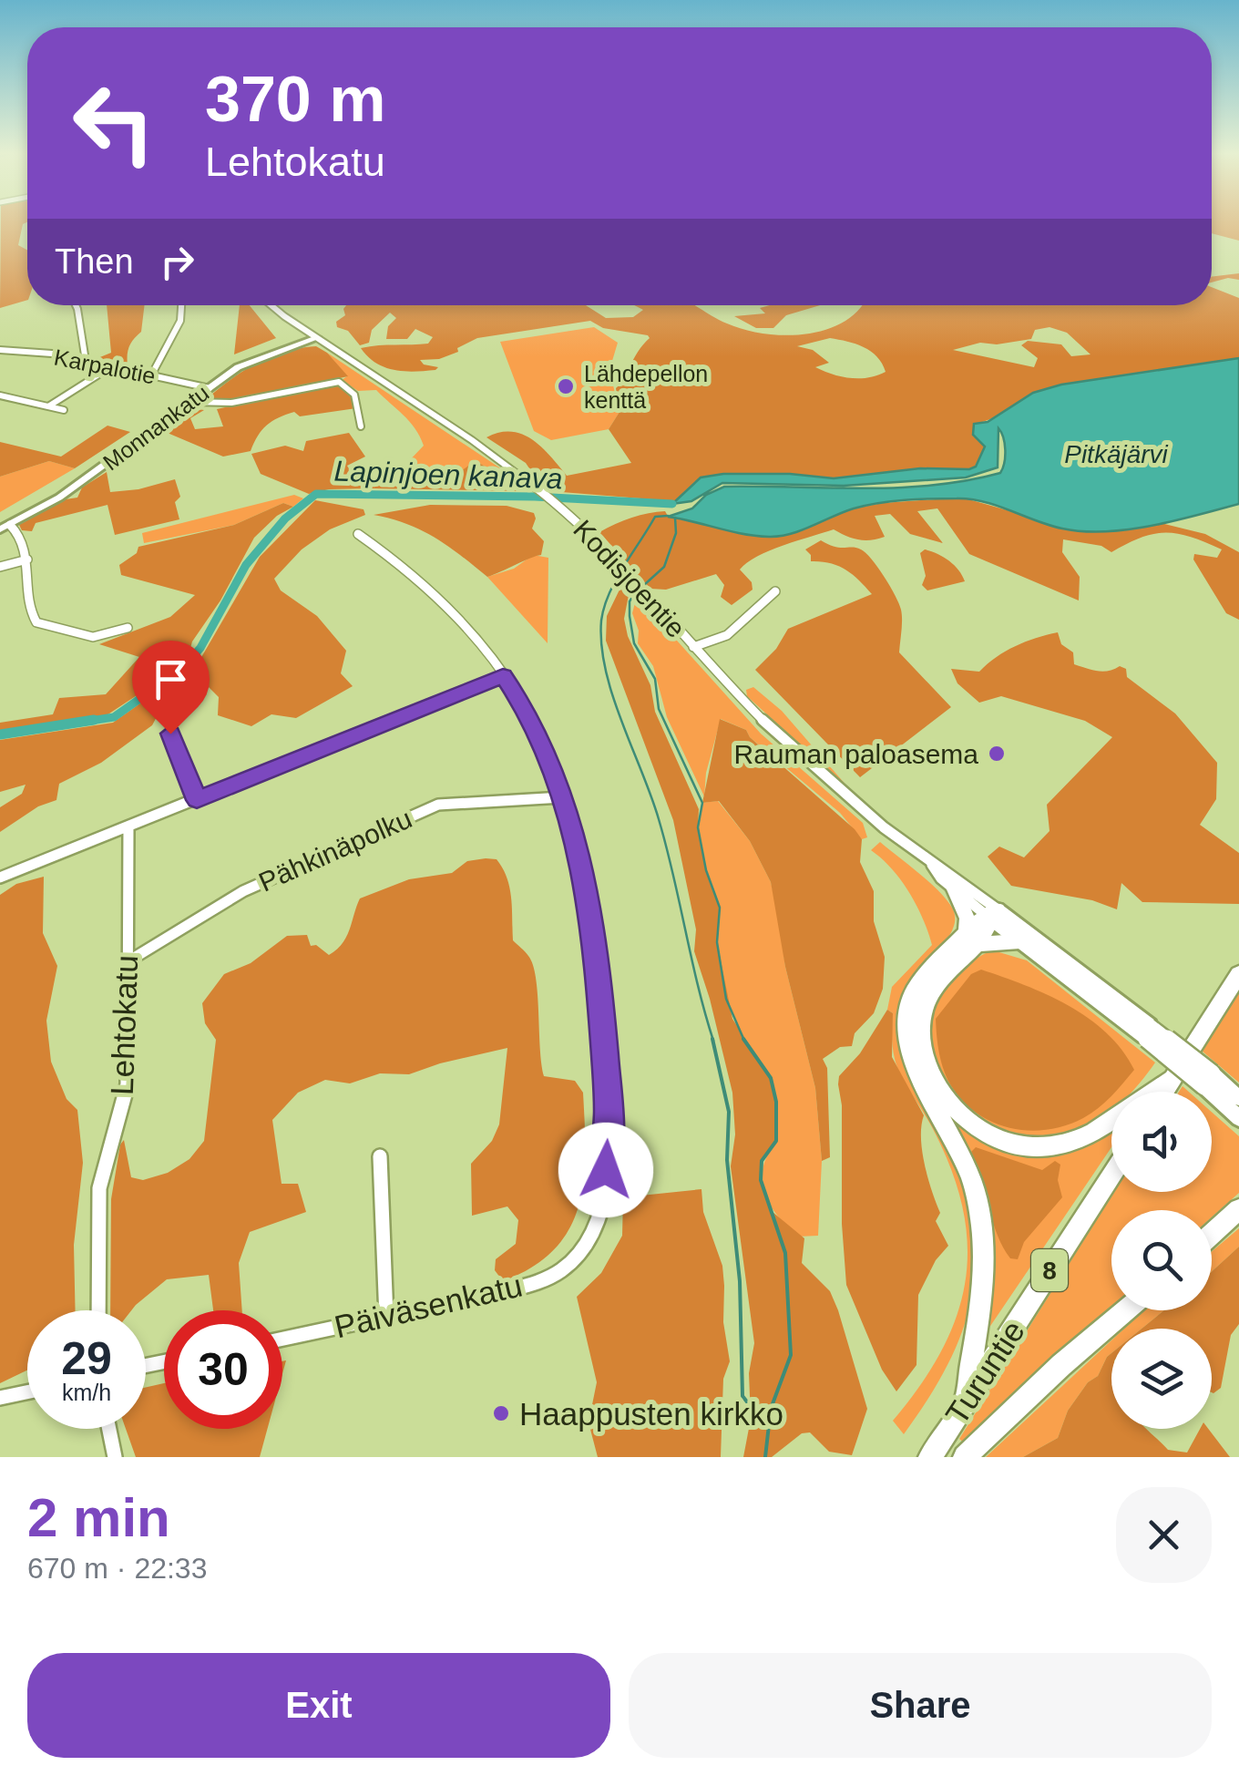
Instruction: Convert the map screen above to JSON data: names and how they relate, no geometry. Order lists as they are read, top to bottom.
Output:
{
  "streets": {
    "highway": ["8", "Turuntie"],
    "main road": ["Monnankatu", "Kodisjoentie"],
    "street": [
      "Karpalotie",
      "Pähkinäpolku",
      "Lehtokatu",
      "Päiväsenkatu"
    ]
  },
  "crossings": [
    ["Karpalotie", "Monnankatu"],
    ["Monnankatu", "Kodisjoentie"],
    ["Pähkinäpolku", "Lehtokatu"],
    ["Pähkinäpolku", "Päiväsenkatu"]
  ],
  "water": ["Pitkäjärvi", "Lapinjoen kanava"],
  "places": ["Lähdepellon kenttä", "Rauman paloasema", "Haappusten kirkko"],
  "page": {
    "turn": ["370 m", "Lehtokatu"],
    "then": "Then",
    "speed": "29 km/h",
    "limit": "30",
    "heading": ["2 min", "670 m · 22:33"],
    "buttons": ["Exit", "Share"]
  }
}
